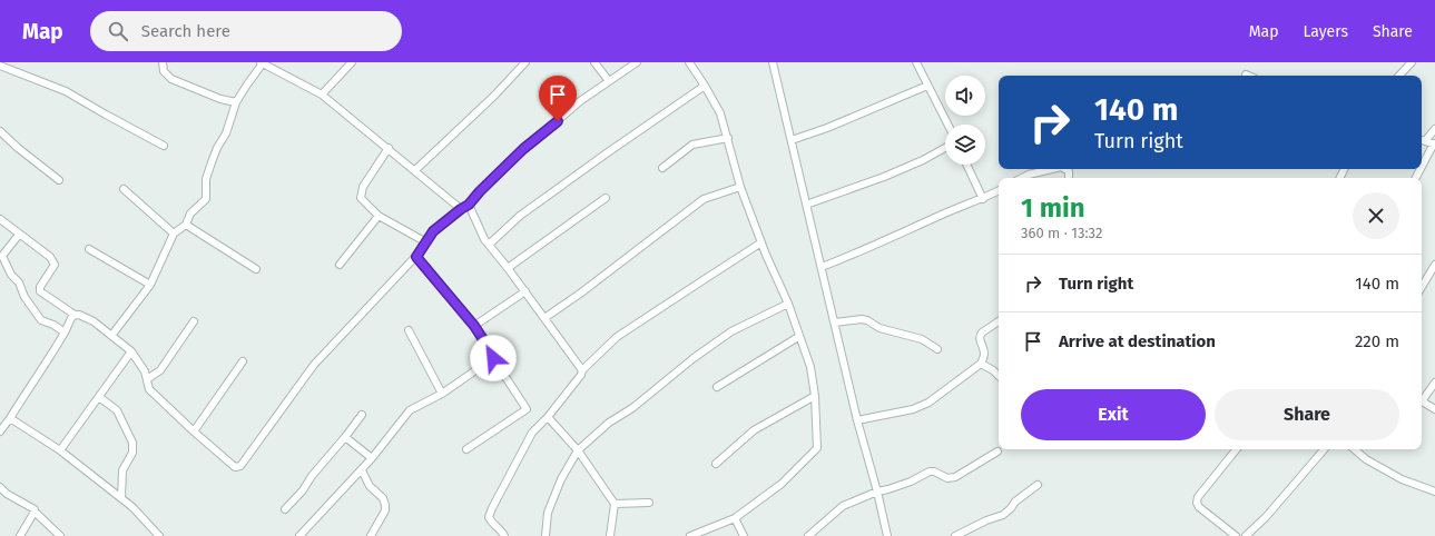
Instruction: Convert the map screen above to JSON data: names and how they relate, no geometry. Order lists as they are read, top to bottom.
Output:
{
  "page": {
    "header": "Map",
    "search": "Search here",
    "nav": ["Map", "Layers", "Share"],
    "turn": ["140 m", "Turn right"],
    "heading": ["1 min", "360 m · 13:32"],
    "list": [
      {
        "name": "Turn right",
        "value": "140 m"
      },
      {
        "name": "Arrive at destination",
        "value": "220 m"
      }
    ],
    "buttons": ["Exit", "Share"]
  }
}
